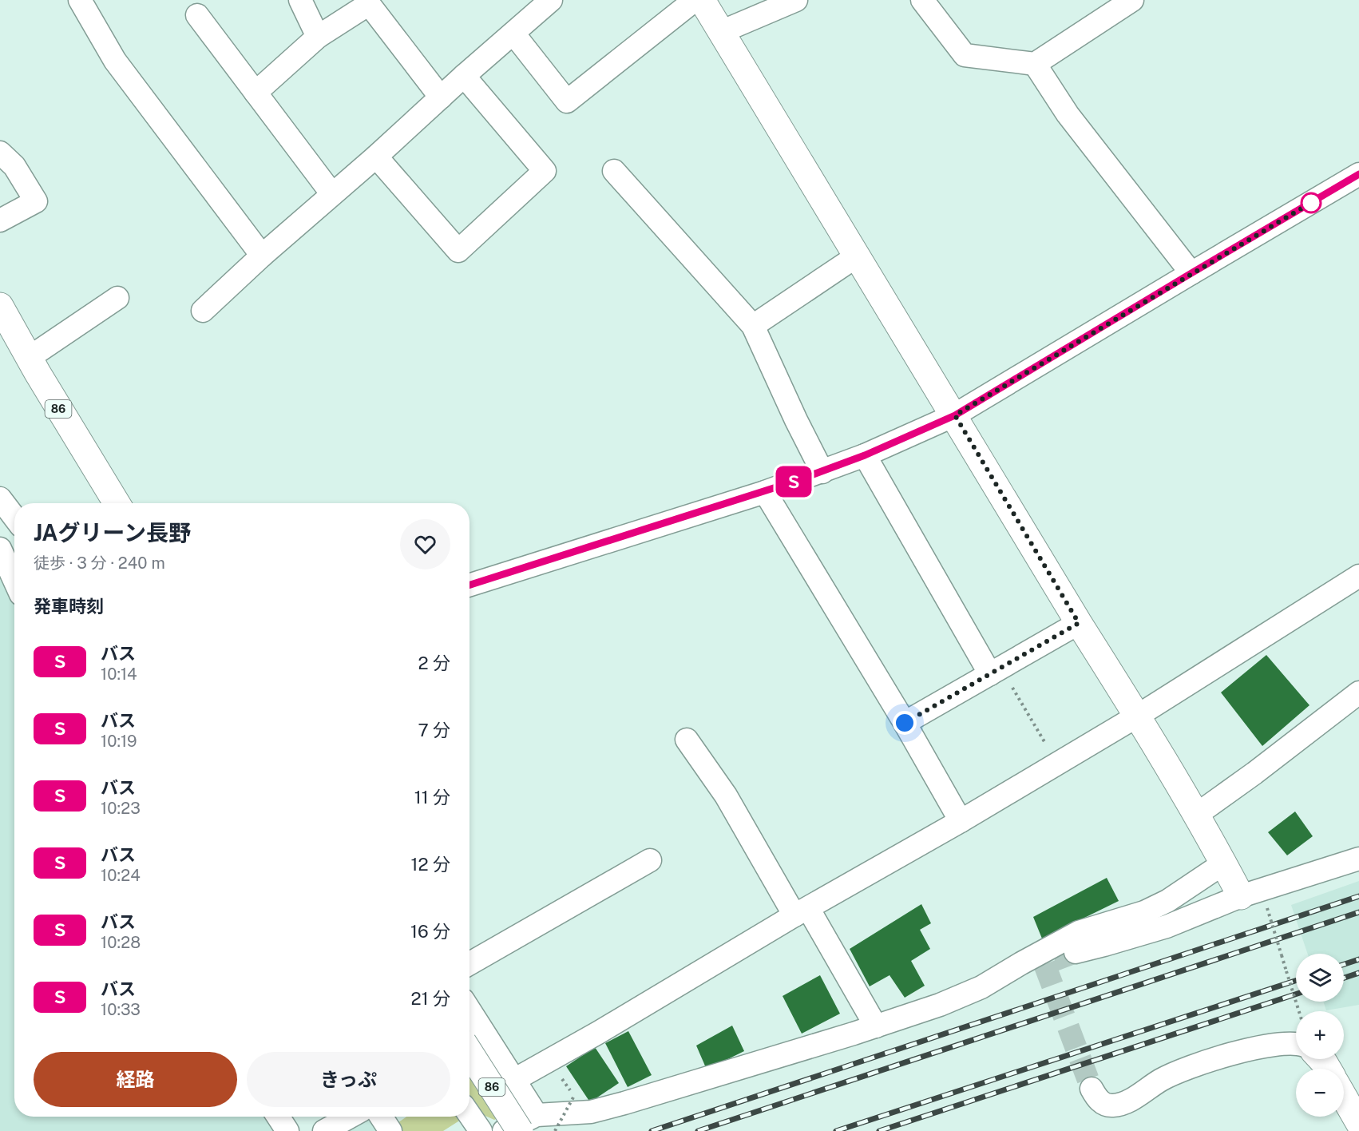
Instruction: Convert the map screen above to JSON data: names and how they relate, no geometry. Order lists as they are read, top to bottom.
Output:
{
  "streets": {
    "street": ["86"]
  },
  "lines": ["bus line Ｓ"],
  "page": {
    "on_map": "Ｓ",
    "heading": [
      ["JAグリーン長野", "徒歩 · 3 分 · 240 m"],
      "発車時刻"
    ],
    "list": [
      {
        "mark": "Ｓ",
        "name": "バス",
        "note": "10:14",
        "value": "2 分"
      },
      {
        "mark": "Ｓ",
        "name": "バス",
        "note": "10:19",
        "value": "7 分"
      },
      {
        "mark": "Ｓ",
        "name": "バス",
        "note": "10:23",
        "value": "11 分"
      },
      {
        "mark": "Ｓ",
        "name": "バス",
        "note": "10:24",
        "value": "12 分"
      },
      {
        "mark": "Ｓ",
        "name": "バス",
        "note": "10:28",
        "value": "16 分"
      },
      {
        "mark": "Ｓ",
        "name": "バス",
        "note": "10:33",
        "value": "21 分"
      }
    ],
    "map_buttons": ["+", "−"],
    "buttons": ["経路", "きっぷ"]
  }
}
